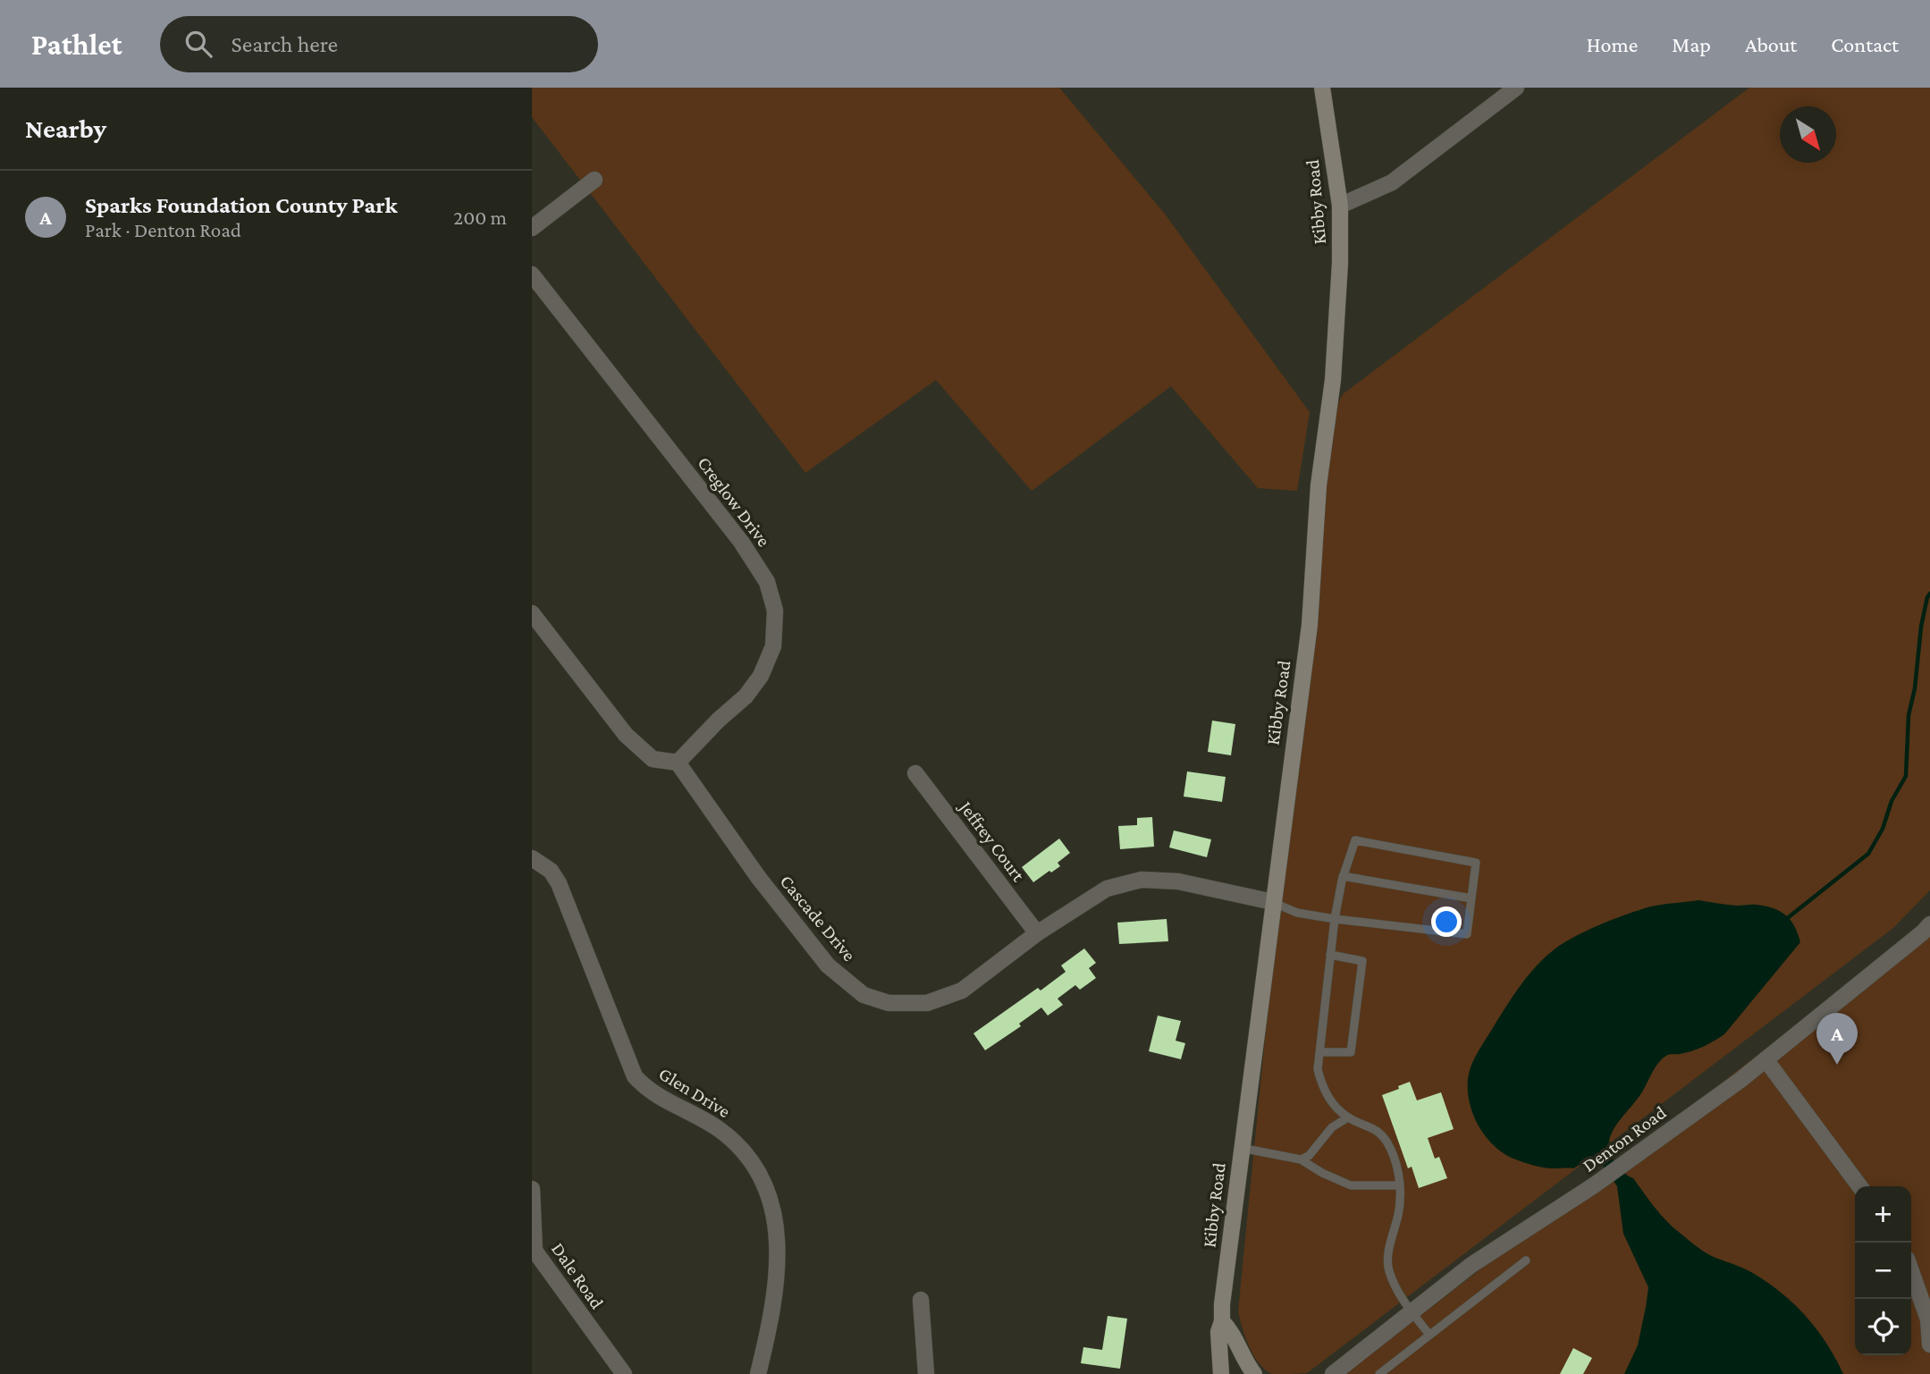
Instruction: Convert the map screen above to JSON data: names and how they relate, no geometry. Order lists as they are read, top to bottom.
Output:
{
  "streets": {
    "main road": ["Kibby Road"],
    "street": [
      "Creglow Drive",
      "Jeffrey Court",
      "Cascade Drive",
      "Glen Drive",
      "Denton Road",
      "Dale Road"
    ]
  },
  "crossings": [
    ["Kibby Road", "Cascade Drive"],
    ["Creglow Drive", "Cascade Drive"],
    ["Jeffrey Court", "Cascade Drive"]
  ],
  "north": "bottom right",
  "page": {
    "header": "Pathlet",
    "search": "Search here",
    "nav": [
      "Home",
      "Map",
      "About",
      "Contact"
    ],
    "heading": "Nearby",
    "list": [
      {
        "mark": "A",
        "name": "Sparks Foundation County Park",
        "note": "Park · Denton Road",
        "value": "200 m"
      }
    ],
    "pins": "A",
    "map_buttons": ["+", "−"]
  }
}
